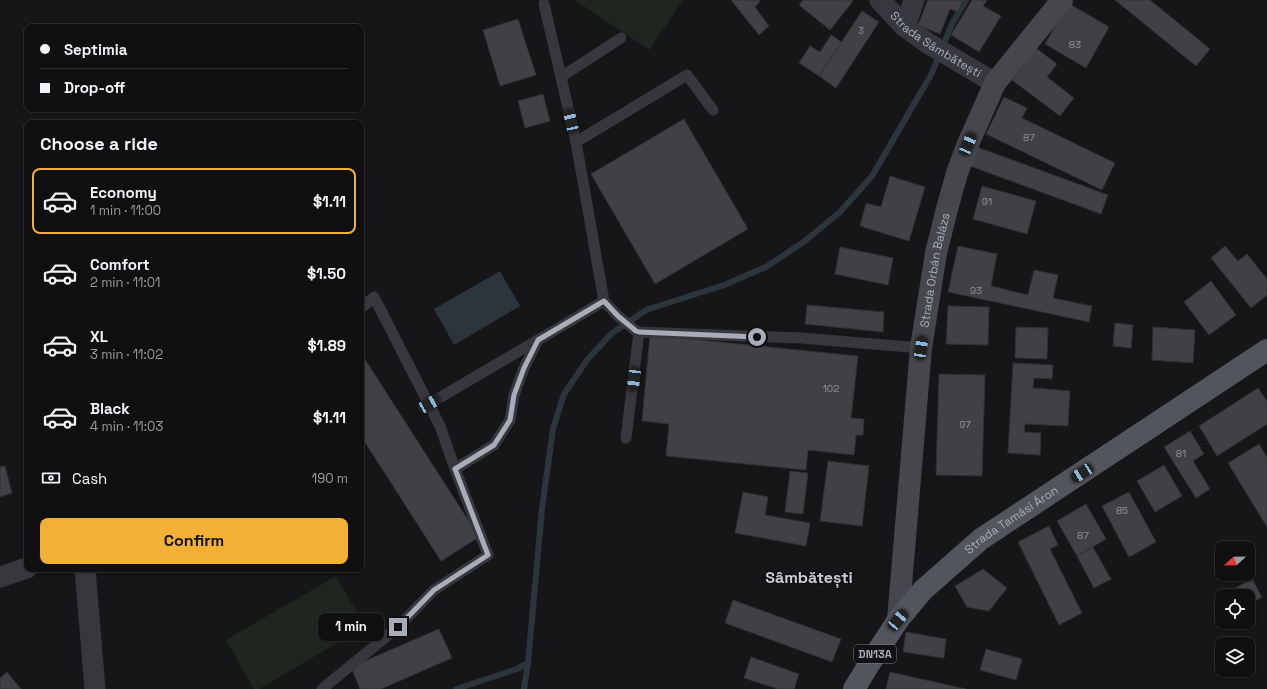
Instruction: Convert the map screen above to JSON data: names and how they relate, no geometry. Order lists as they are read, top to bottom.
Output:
{
  "streets": {
    "main road": ["Strada Orbán Balázs", "Strada Tamási Áron", "DN13A"],
    "street": ["Strada Sâmbătești"]
  },
  "crossings": [
    ["Strada Sâmbătești", "Strada Orbán Balázs"],
    ["Strada Orbán Balázs", "Strada Tamási Áron"]
  ],
  "districts": ["Sâmbătești"],
  "house_numbers": [
    "3",
    "83",
    "87",
    "91",
    "93",
    "102",
    "97",
    "81",
    "85",
    "87"
  ],
  "north": "left",
  "page": {
    "banner": ["Septimia", "Drop-off"],
    "heading": "Choose a ride",
    "list": [
      {
        "name": "Economy",
        "note": "1 min · 11:00",
        "value": "$1.11"
      },
      {
        "name": "Comfort",
        "note": "2 min · 11:01",
        "value": "$1.50"
      },
      {
        "name": "XL",
        "note": "3 min · 11:02",
        "value": "$1.89"
      },
      {
        "name": "Black",
        "note": "4 min · 11:03",
        "value": "$1.11"
      }
    ],
    "pay": ["Cash", "190 m"],
    "buttons": "Confirm",
    "bubble": "1 min"
  }
}
